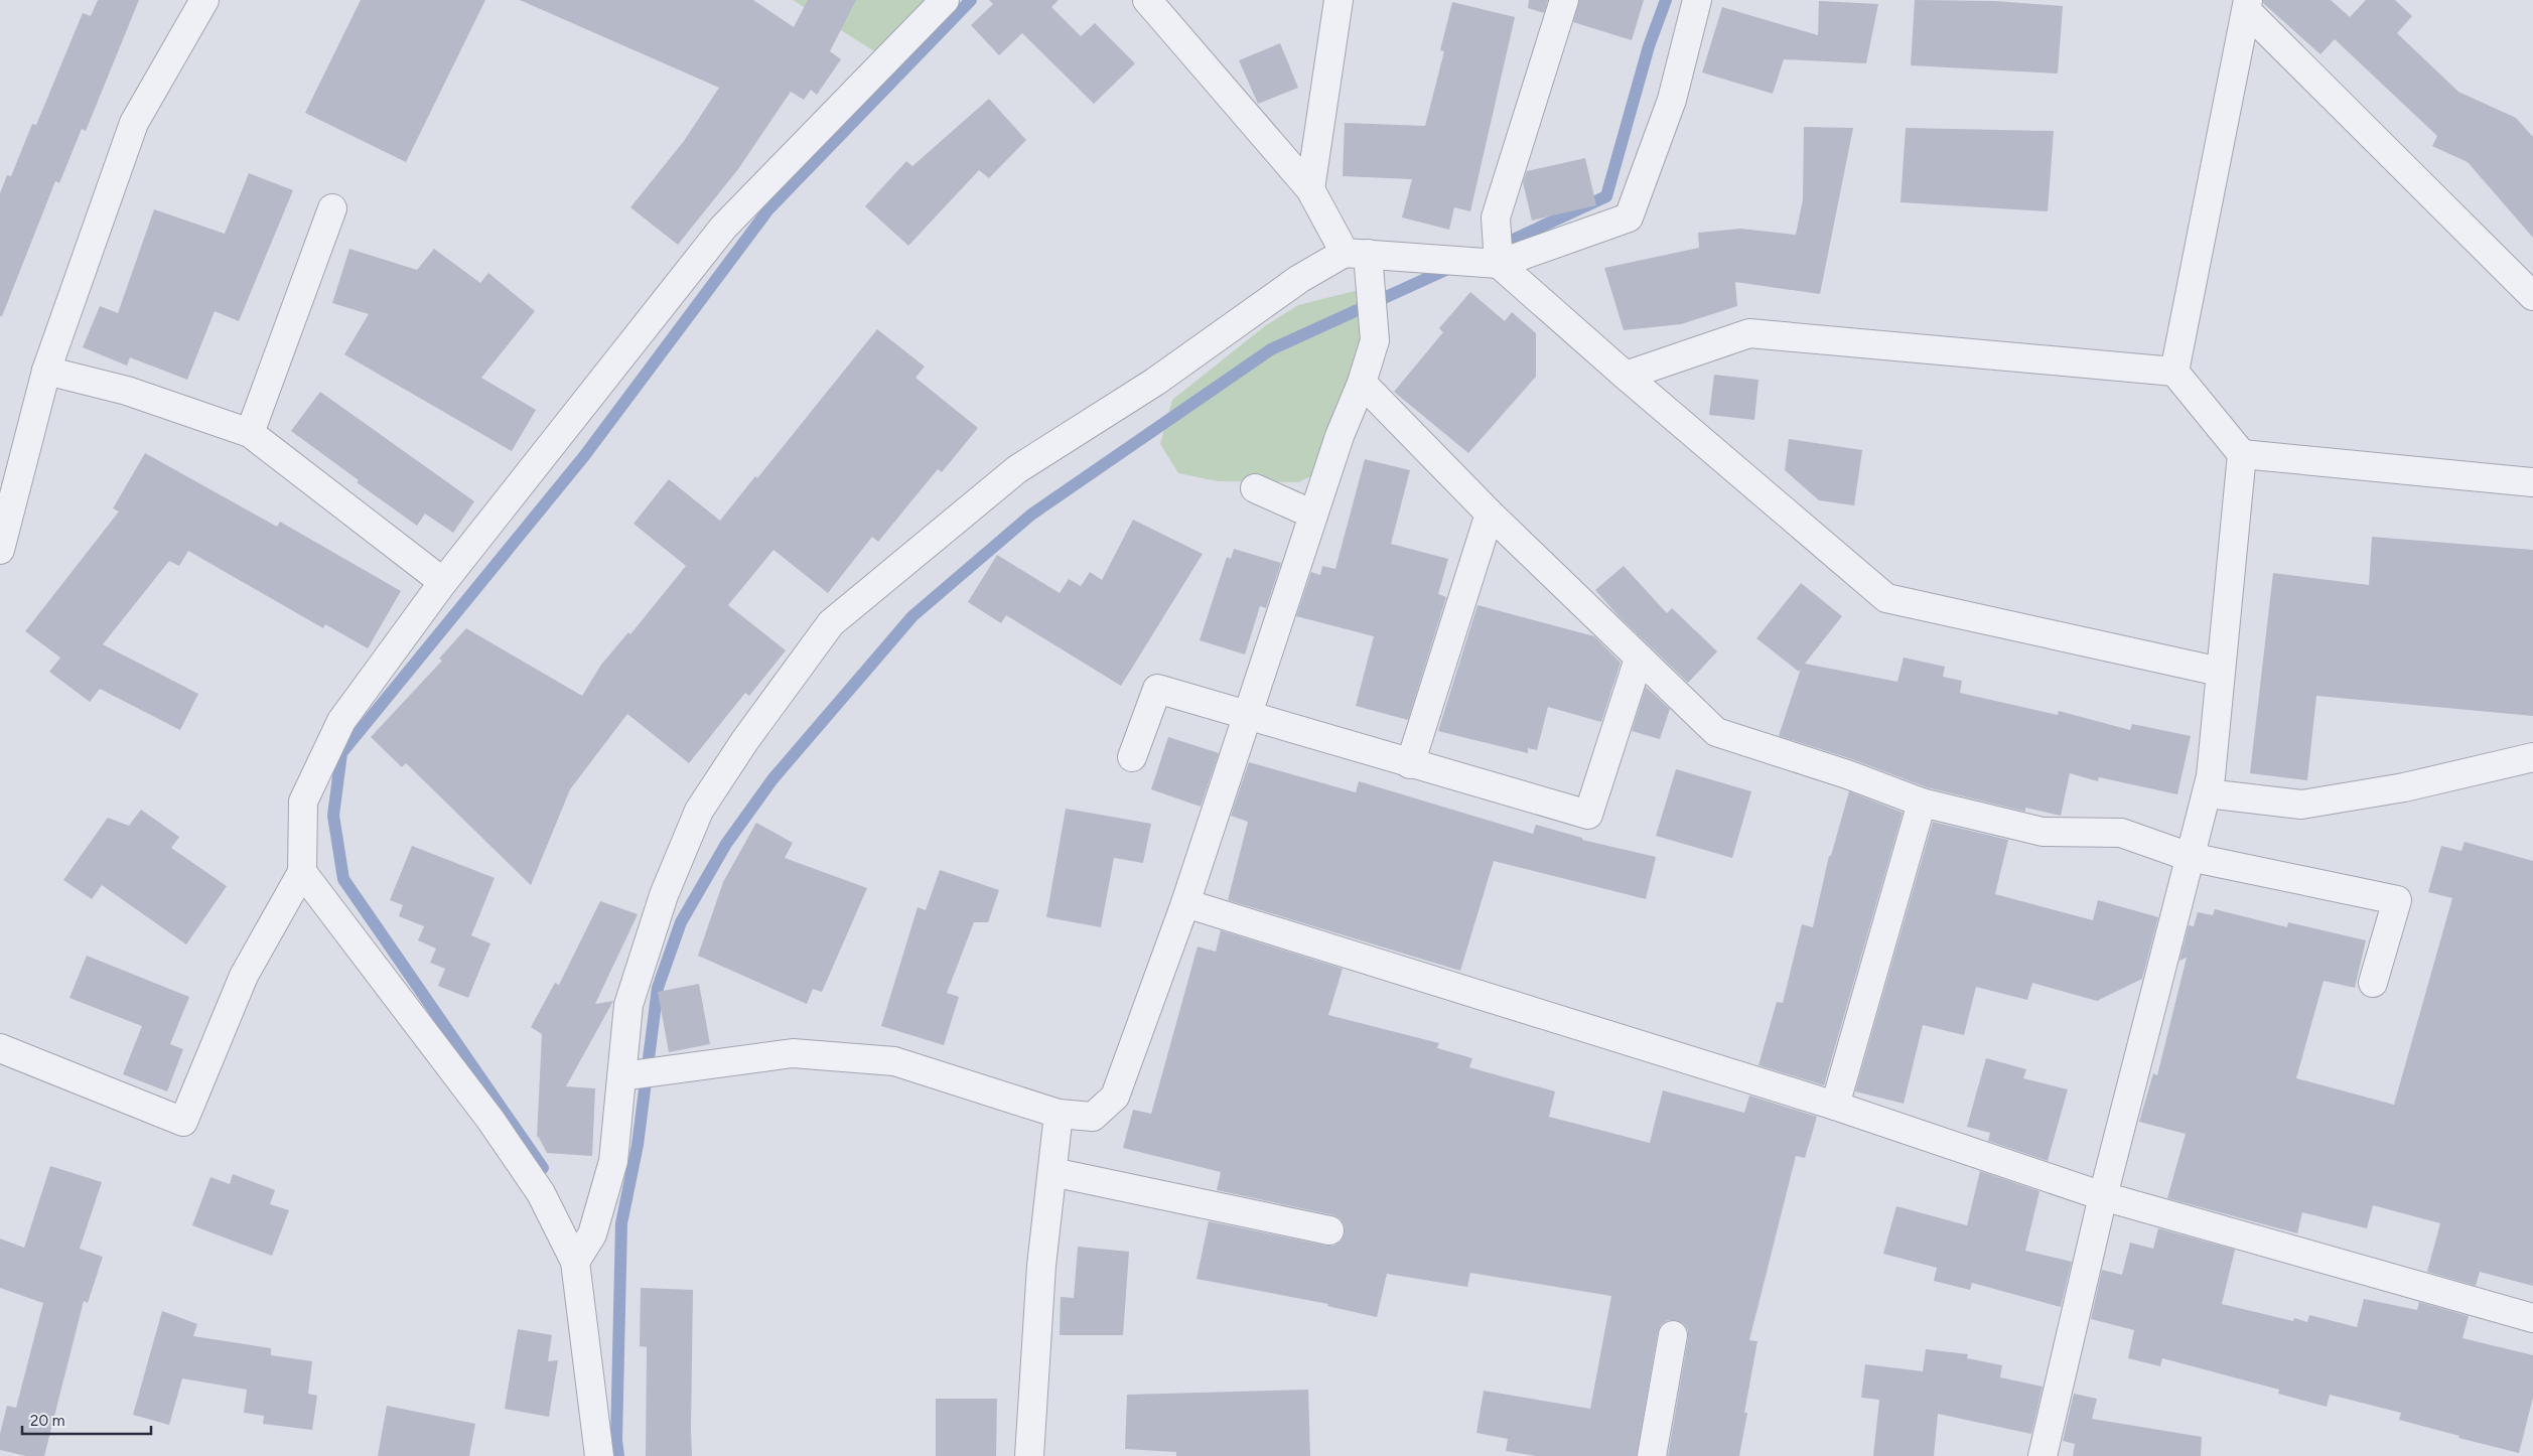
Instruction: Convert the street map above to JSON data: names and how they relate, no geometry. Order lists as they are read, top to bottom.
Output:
{
  "scale_bar": "20 m"
}
